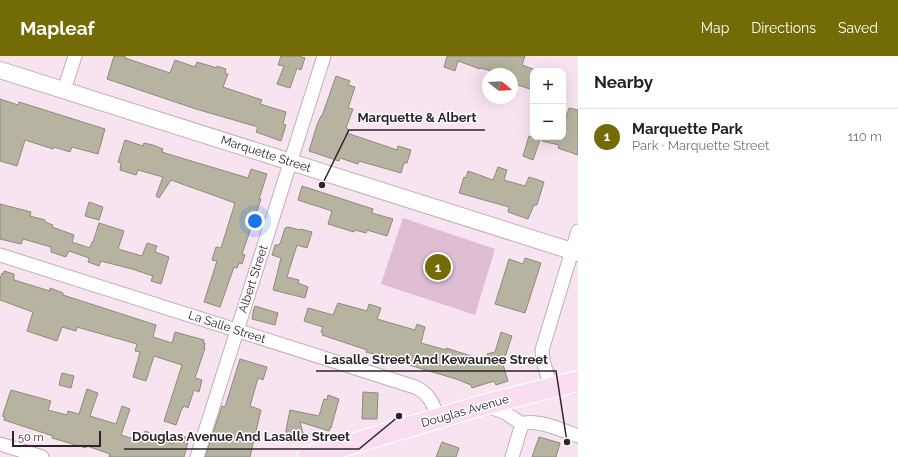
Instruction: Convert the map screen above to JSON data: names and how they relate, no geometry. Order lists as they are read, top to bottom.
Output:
{
  "streets": {
    "main road": ["Douglas Avenue"],
    "street": ["Marquette Street", "Albert Street", "La Salle Street"]
  },
  "crossings": [
    ["Marquette Street", "Albert Street"],
    ["Albert Street", "La Salle Street"],
    ["La Salle Street", "Douglas Avenue"]
  ],
  "places": ["Marquette & Albert", "Douglas Avenue And Lasalle Street", "Lasalle Street And Kewaunee Street"],
  "scale_bar": "50 m",
  "north": "right",
  "page": {
    "header": "Mapleaf",
    "nav": ["Map", "Directions", "Saved"],
    "heading": "Nearby",
    "map_buttons": ["+", "−"],
    "list": [
      {
        "mark": "1",
        "name": "Marquette Park",
        "note": "Park · Marquette Street",
        "value": "110 m"
      }
    ],
    "pins": "1",
    "scale": "50 m"
  }
}
